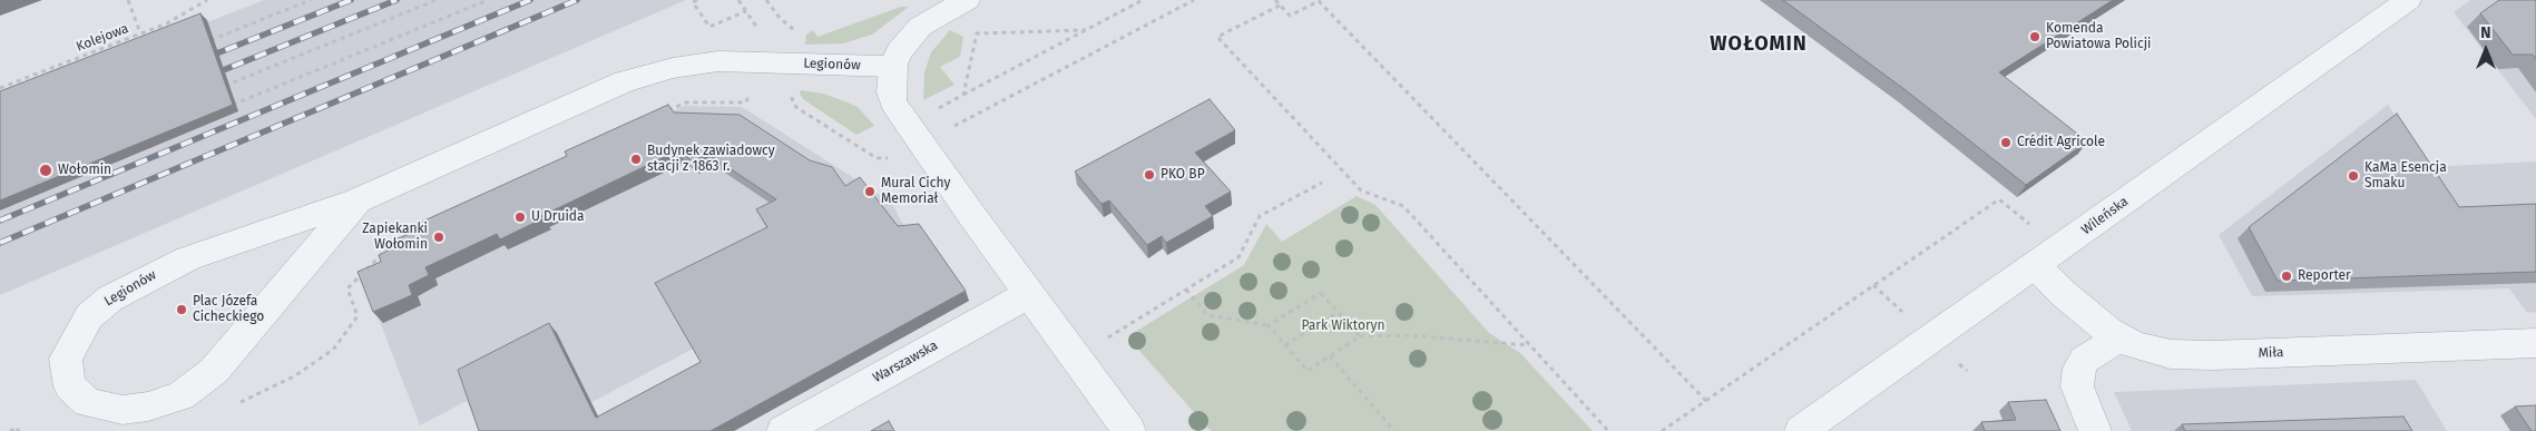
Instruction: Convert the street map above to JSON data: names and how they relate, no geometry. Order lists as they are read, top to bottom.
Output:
{
  "streets": {
    "street": [
      "Legionów",
      "Wileńska",
      "Miła",
      "Warszawska"
    ],
    "path": ["Kolejowa"]
  },
  "crossings": [
    ["Wileńska", "Miła"]
  ],
  "districts": ["WOŁOMIN"],
  "parks": ["Park Wiktoryn"],
  "places": [
    "Komenda Powiatowa Policji",
    "Crédit Agricole",
    "Budynek zawiadowcy stacji z 1863 r.",
    "Wołomin",
    "PKO BP",
    "KaMa Esencja Smaku",
    "Mural Cichy Memoriał",
    "U Druida",
    "Zapiekanki Wołomin",
    "Reporter",
    "Plac Józefa Cicheckiego"
  ],
  "north": "top"
}
